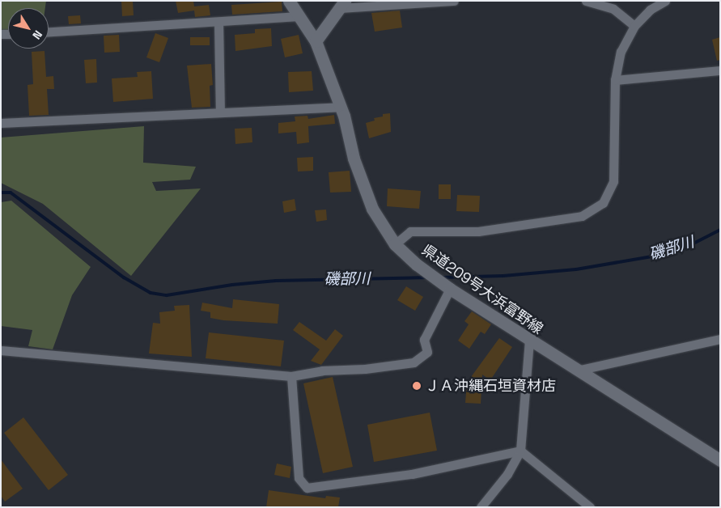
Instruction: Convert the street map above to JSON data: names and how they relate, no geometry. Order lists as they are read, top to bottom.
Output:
{
  "streets": {
    "main road": ["県道209号大浜富野線"]
  },
  "water": ["磯部川"],
  "places": ["ＪＡ沖縄石垣資材店"],
  "north": "bottom right"
}
